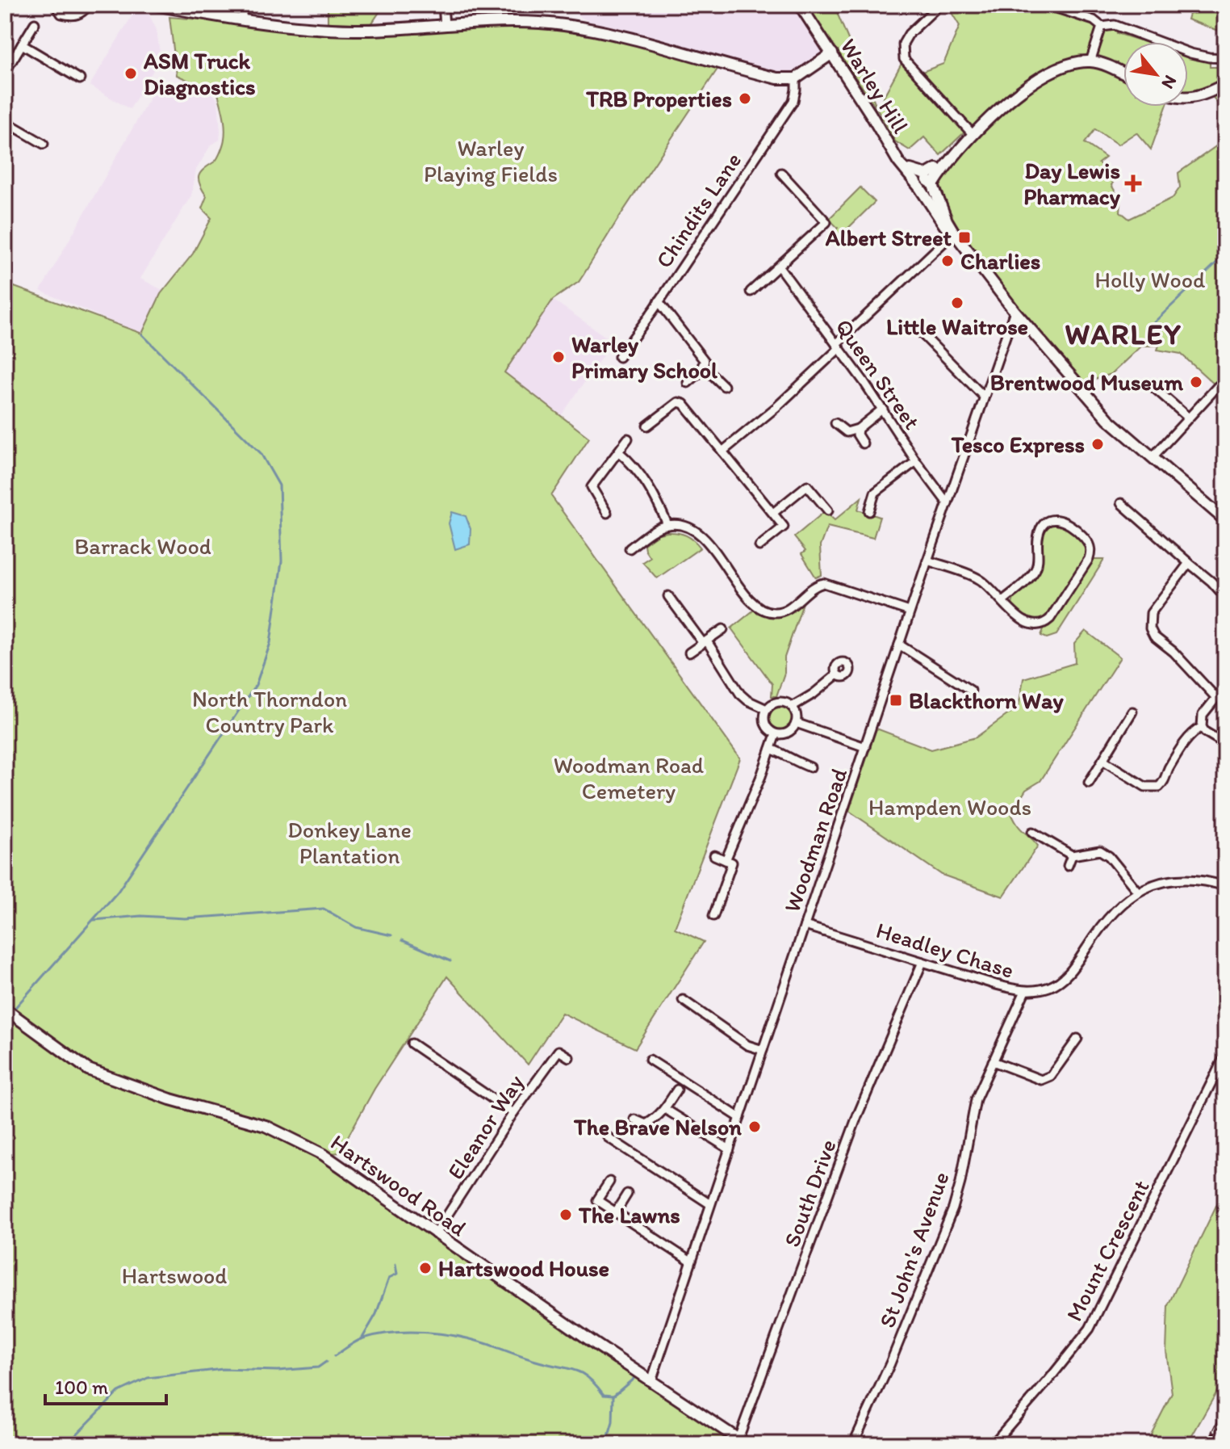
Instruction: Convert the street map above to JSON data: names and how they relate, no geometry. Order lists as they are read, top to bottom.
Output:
{
  "streets": {
    "street": [
      "Warley Hill",
      "Chindits Lane",
      "Queen Street",
      "Woodman Road",
      "Headley Chase",
      "Eleanor Way",
      "Hartswood Road",
      "South Drive",
      "St John's Avenue",
      "Mount Crescent"
    ]
  },
  "crossings": [
    ["Warley Hill", "Woodman Road"],
    ["Queen Street", "Woodman Road"],
    ["Woodman Road", "Headley Chase"],
    ["Woodman Road", "Hartswood Road"],
    ["Headley Chase", "South Drive"],
    ["Headley Chase", "St John's Avenue"],
    ["Eleanor Way", "Hartswood Road"],
    ["Hartswood Road", "South Drive"]
  ],
  "districts": ["WARLEY"],
  "parks": [
    "Warley Playing Fields",
    "Holly Wood",
    "Barrack Wood",
    "North Thorndon Country Park",
    "Woodman Road Cemetery",
    "Hampden Woods",
    "Donkey Lane Plantation",
    "Hartswood"
  ],
  "places": {
    "other": [
      "ASM Truck Diagnostics",
      "TRB Properties",
      "Charlies",
      "Little Waitrose",
      "Warley Primary School",
      "Brentwood Museum",
      "Tesco Express",
      "The Brave Nelson",
      "The Lawns",
      "Hartswood House"
    ],
    "health": ["Day Lewis Pharmacy"],
    "transit": ["Albert Street", "Blackthorn Way"]
  },
  "scale_bar": "100 m",
  "north": "bottom right"
}
